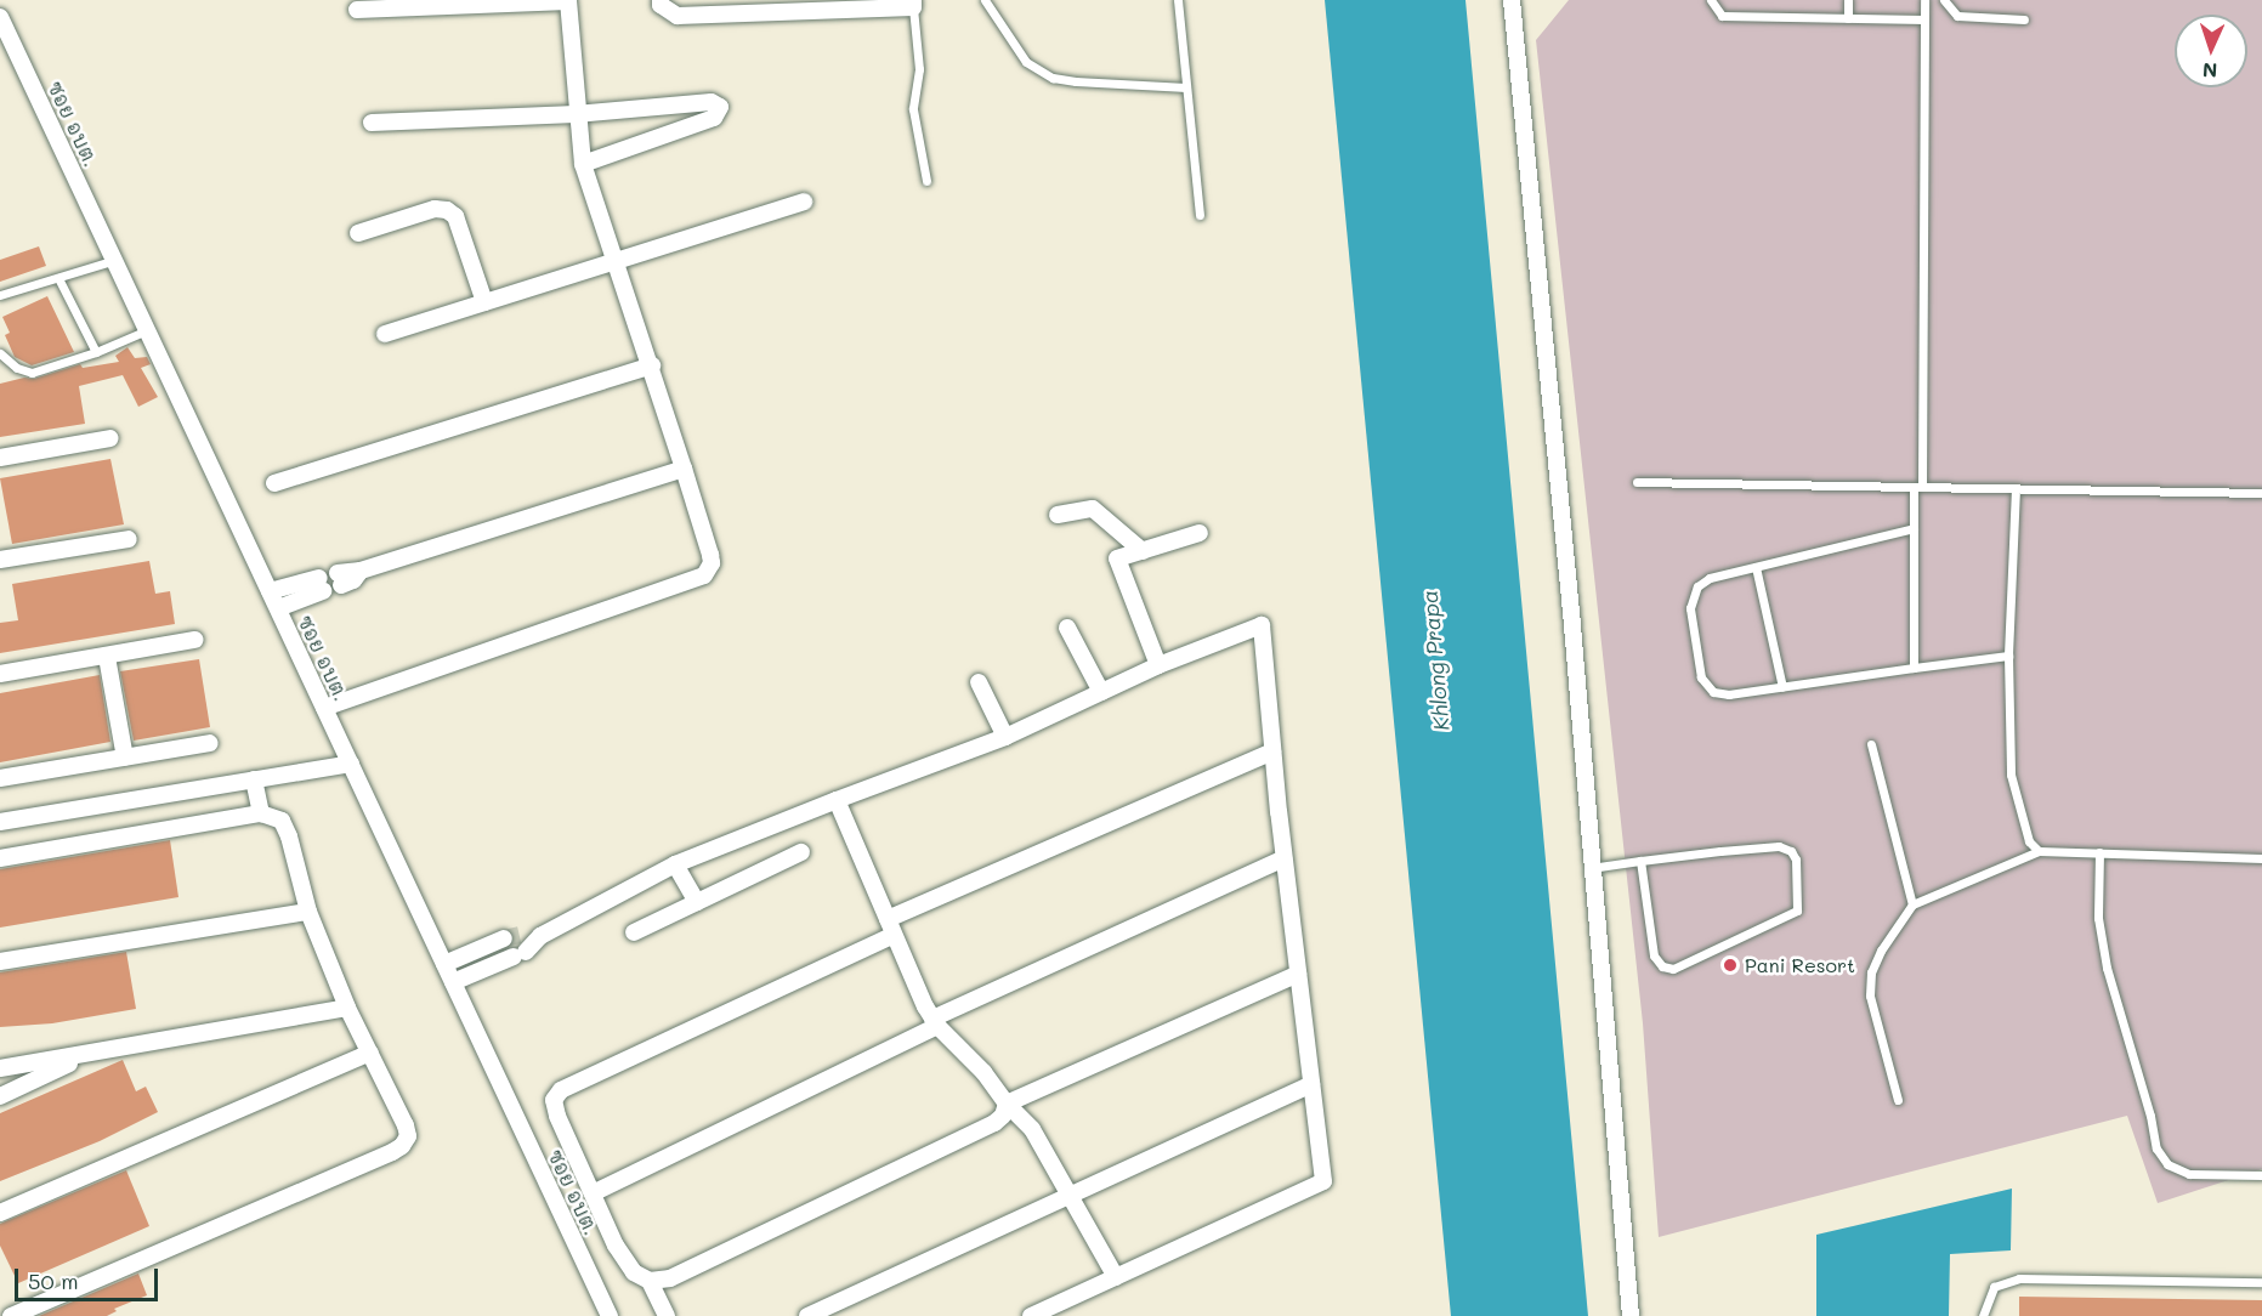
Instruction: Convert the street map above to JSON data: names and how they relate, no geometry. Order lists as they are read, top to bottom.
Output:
{
  "streets": {
    "street": ["ซอย อบต."]
  },
  "water": ["Khlong Prapa"],
  "places": ["Pani Resort"],
  "scale_bar": "50 m",
  "north": "bottom"
}
